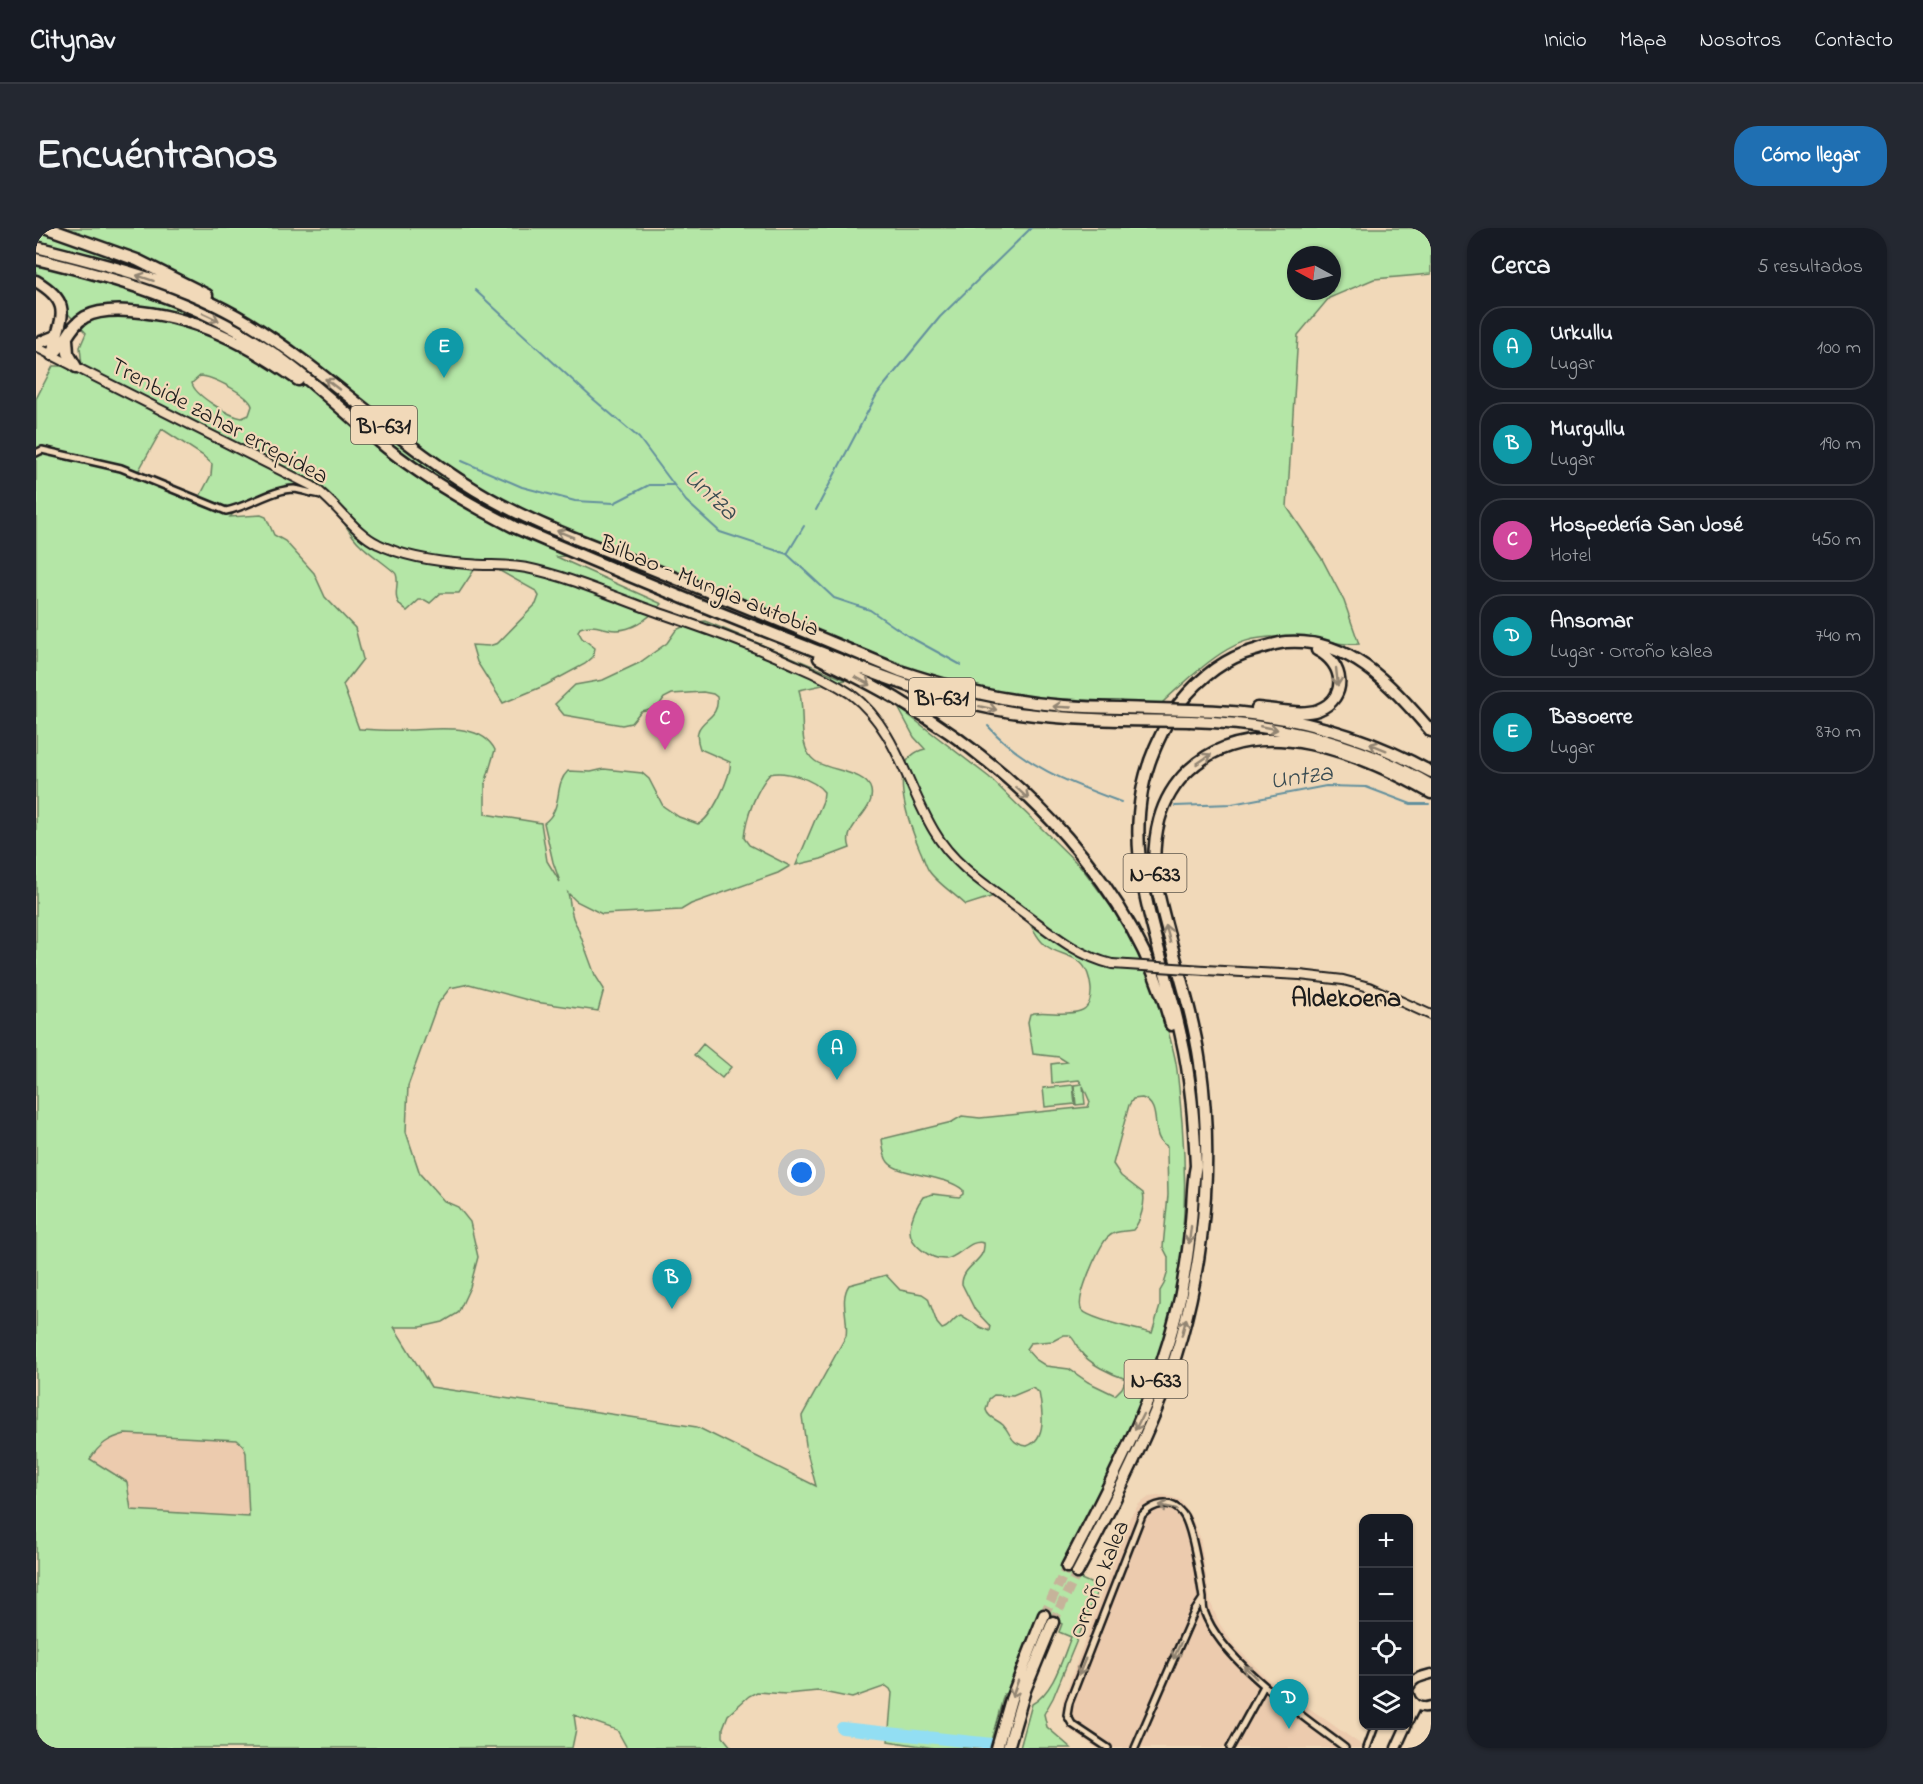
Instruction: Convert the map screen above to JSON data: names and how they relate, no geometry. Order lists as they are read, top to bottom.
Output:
{
  "streets": {
    "highway": ["BI-631", "Bilbao - Mungia autobia", "N-633"],
    "street": ["Trenbide zahar errepidea", "Orroño kalea"]
  },
  "districts": ["Aldekoena"],
  "water": ["Untza"],
  "north": "left",
  "page": {
    "header": "Citynav",
    "nav": [
      "Inicio",
      "Mapa",
      "Nosotros",
      "Contacto"
    ],
    "title": "Encuéntranos",
    "buttons": "Cómo llegar",
    "heading": ["Cerca", "5 resultados"],
    "list": [
      {
        "mark": "A",
        "name": "Urkullu",
        "note": "Lugar",
        "value": "100 m"
      },
      {
        "mark": "B",
        "name": "Murgullu",
        "note": "Lugar",
        "value": "190 m"
      },
      {
        "mark": "C",
        "name": "Hospedería San José",
        "note": "Hotel",
        "value": "450 m"
      },
      {
        "mark": "D",
        "name": "Ansomar",
        "note": "Lugar · Orroño kalea",
        "value": "740 m"
      },
      {
        "mark": "E",
        "name": "Basoerre",
        "note": "Lugar",
        "value": "870 m"
      }
    ],
    "pins": [
      "E",
      "C",
      "A",
      "B",
      "D"
    ],
    "map_buttons": ["+", "−"]
  }
}
